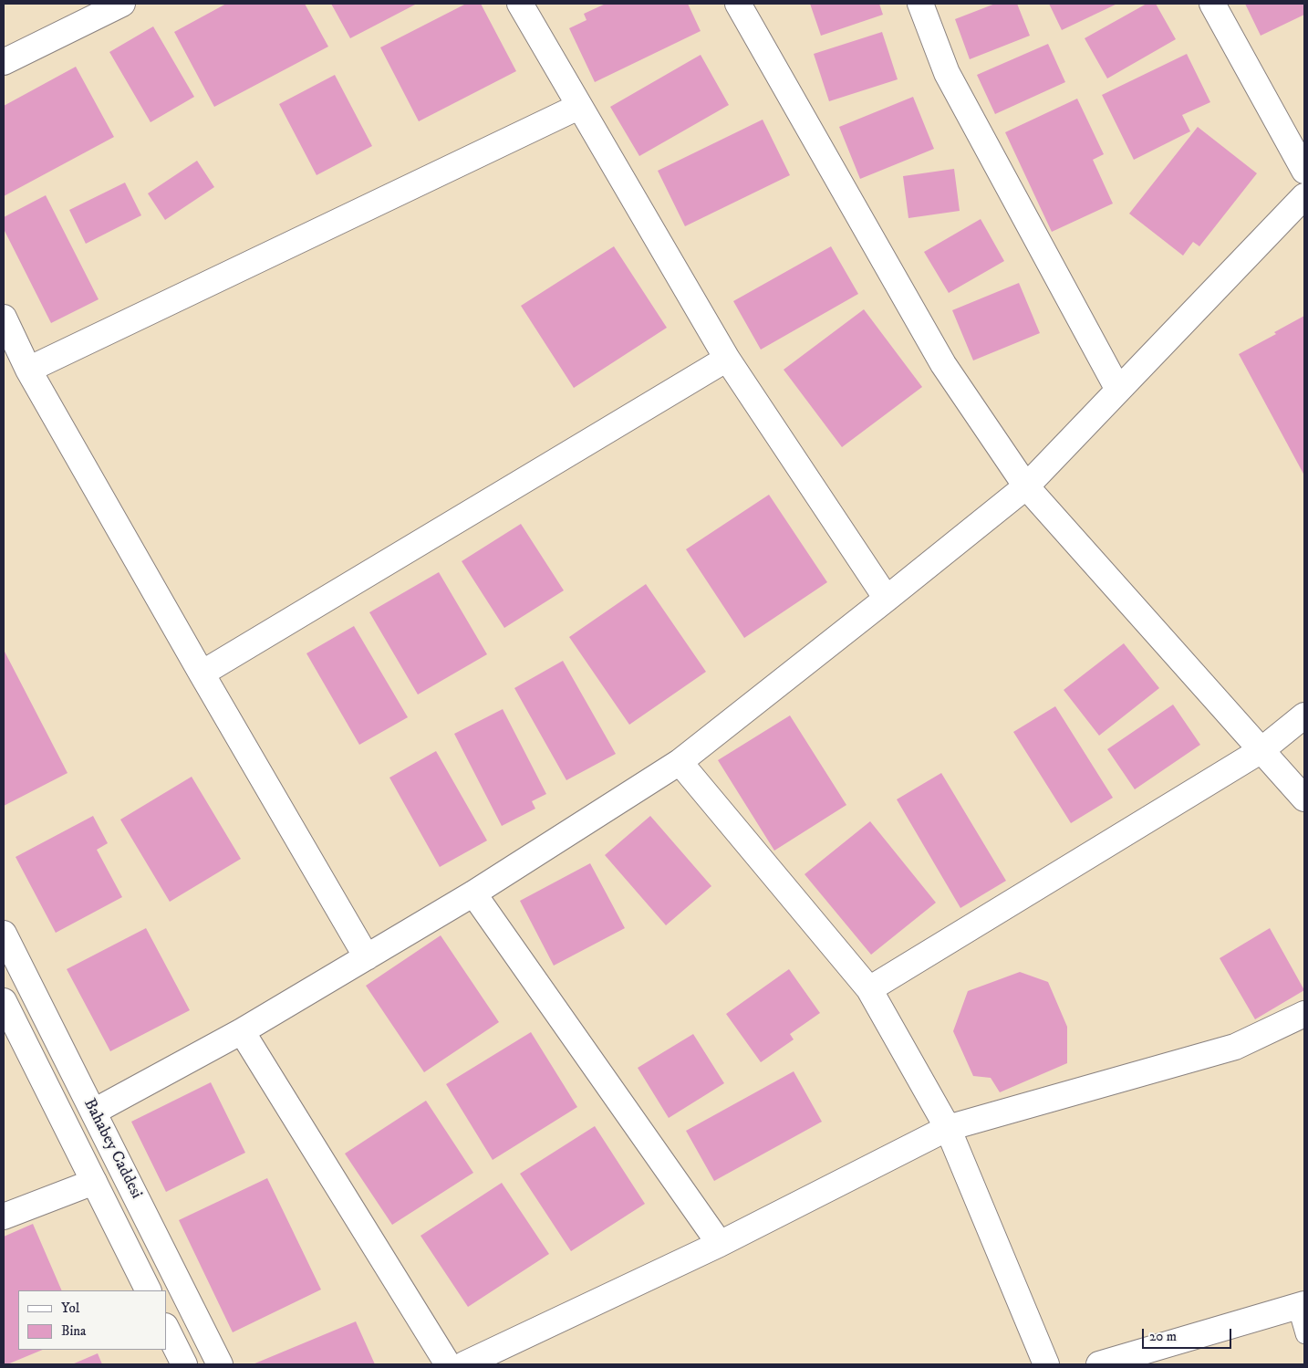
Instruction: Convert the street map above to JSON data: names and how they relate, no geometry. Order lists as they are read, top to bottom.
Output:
{
  "streets": {
    "street": ["Bahabey Caddesi"]
  },
  "legend": ["Yol", "Bina"],
  "scale_bar": "20 m"
}
